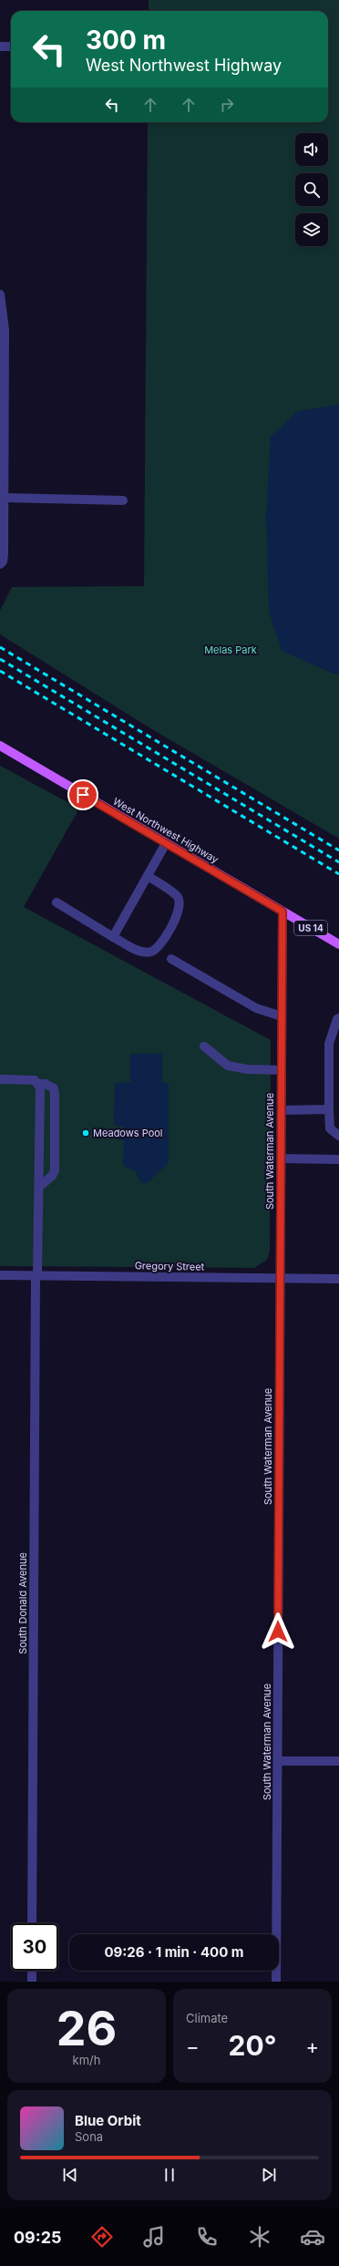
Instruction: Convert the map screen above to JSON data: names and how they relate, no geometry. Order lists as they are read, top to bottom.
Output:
{
  "streets": {
    "main road": ["West Northwest Highway", "US 14"],
    "street": ["South Waterman Avenue", "Gregory Street", "South Donald Avenue"]
  },
  "crossings": [
    ["West Northwest Highway", "US 14"],
    ["West Northwest Highway", "South Waterman Avenue"],
    ["US 14", "South Waterman Avenue"],
    ["South Waterman Avenue", "Gregory Street"],
    ["Gregory Street", "South Donald Avenue"]
  ],
  "parks": ["Melas Park"],
  "places": ["Meadows Pool"],
  "page": {
    "turn": ["300 m", "West Northwest Highway"],
    "limit": "30",
    "trip": "09:26 · 1 min · 400 m",
    "tile": [
      ["26", "km/h"],
      "Climate"
    ],
    "heat": ["−", "20°", "+"],
    "song": ["Blue Orbit", "Sona"],
    "tabs": "09:25"
  }
}
